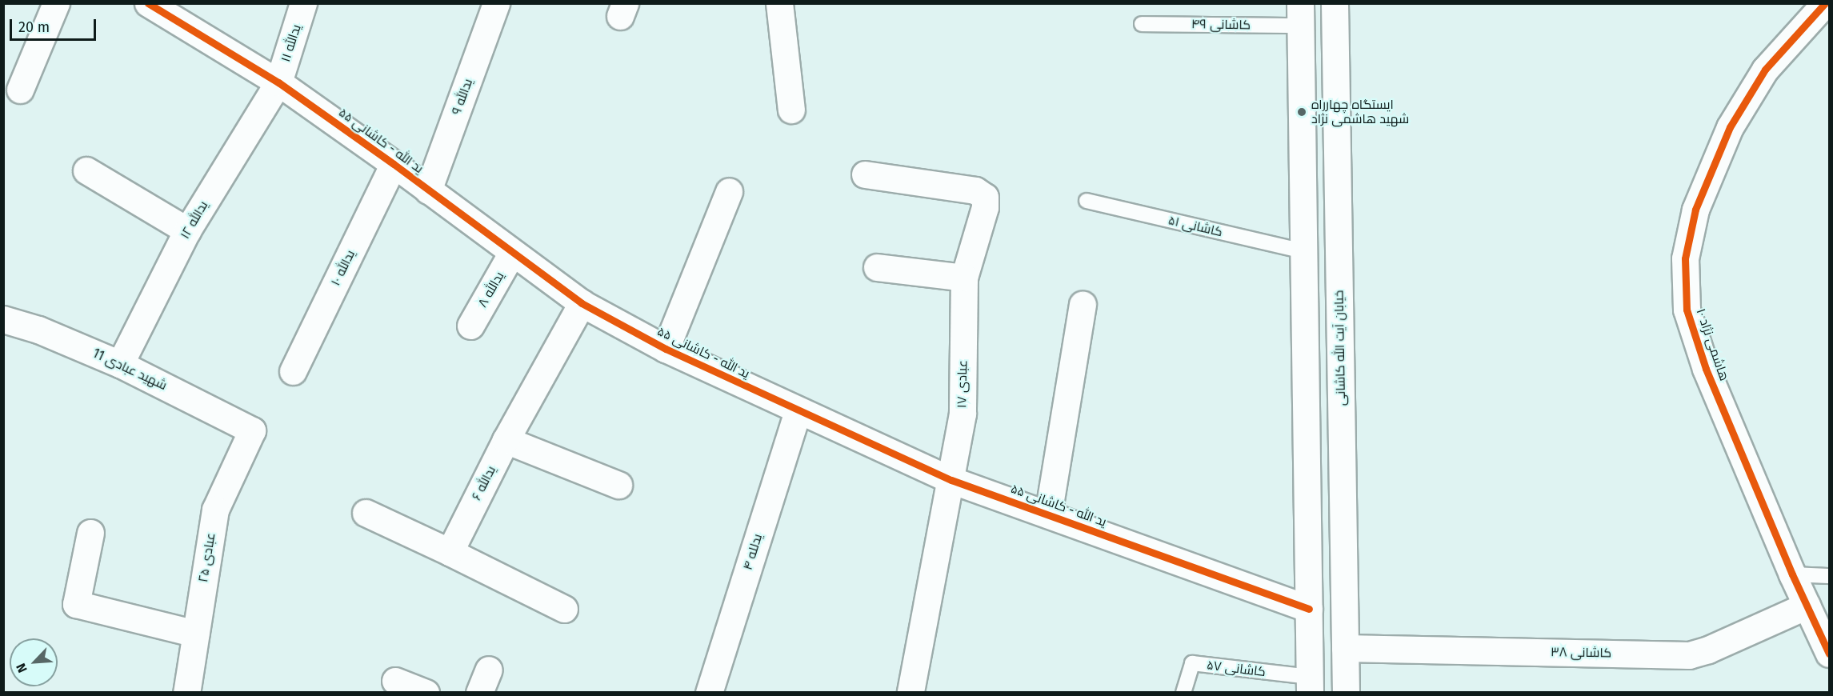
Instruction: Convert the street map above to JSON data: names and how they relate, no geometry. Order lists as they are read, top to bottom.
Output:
{
  "streets": {
    "street": [
      "یدالله ۱۱",
      "یدالله ۹",
      "ید الله - کاشانی ۵۵",
      "یدالله ۱۲",
      "یدالله ۱۰",
      "یدالله ۸",
      "هاشمی نژاد ۱۰",
      "خیابان آیت الله کاشانی",
      "شهید عبادی 11",
      "عبادی ۱۷",
      "یدالله ۶",
      "یدلله ۴",
      "عبادی ۲۵",
      "کاشانی ۳۸"
    ],
    "lane": ["کاشانی ۴۹", "کاشانی ۵۱", "کاشانی ۵۷"]
  },
  "crossings": [
    ["یدالله ۱۱", "ید الله - کاشانی ۵۵"],
    ["یدالله ۱۱", "یدالله ۱۲"],
    ["یدالله ۹", "ید الله - کاشانی ۵۵"],
    ["ید الله - کاشانی ۵۵", "یدالله ۱۲"],
    ["ید الله - کاشانی ۵۵", "یدالله ۱۰"],
    ["ید الله - کاشانی ۵۵", "یدالله ۸"],
    ["ید الله - کاشانی ۵۵", "عبادی ۱۷"],
    ["ید الله - کاشانی ۵۵", "یدالله ۶"],
    ["ید الله - کاشانی ۵۵", "یدلله ۴"],
    ["یدالله ۱۲", "شهید عبادی 11"],
    ["هاشمی نژاد ۱۰", "کاشانی ۳۸"],
    ["خیابان آیت الله کاشانی", "کاشانی ۳۸"],
    ["شهید عبادی 11", "عبادی ۲۵"]
  ],
  "places": ["ایستگاه چهارراه شهید هاشمی نژاد"],
  "scale_bar": "20 m",
  "north": "bottom left"
}
